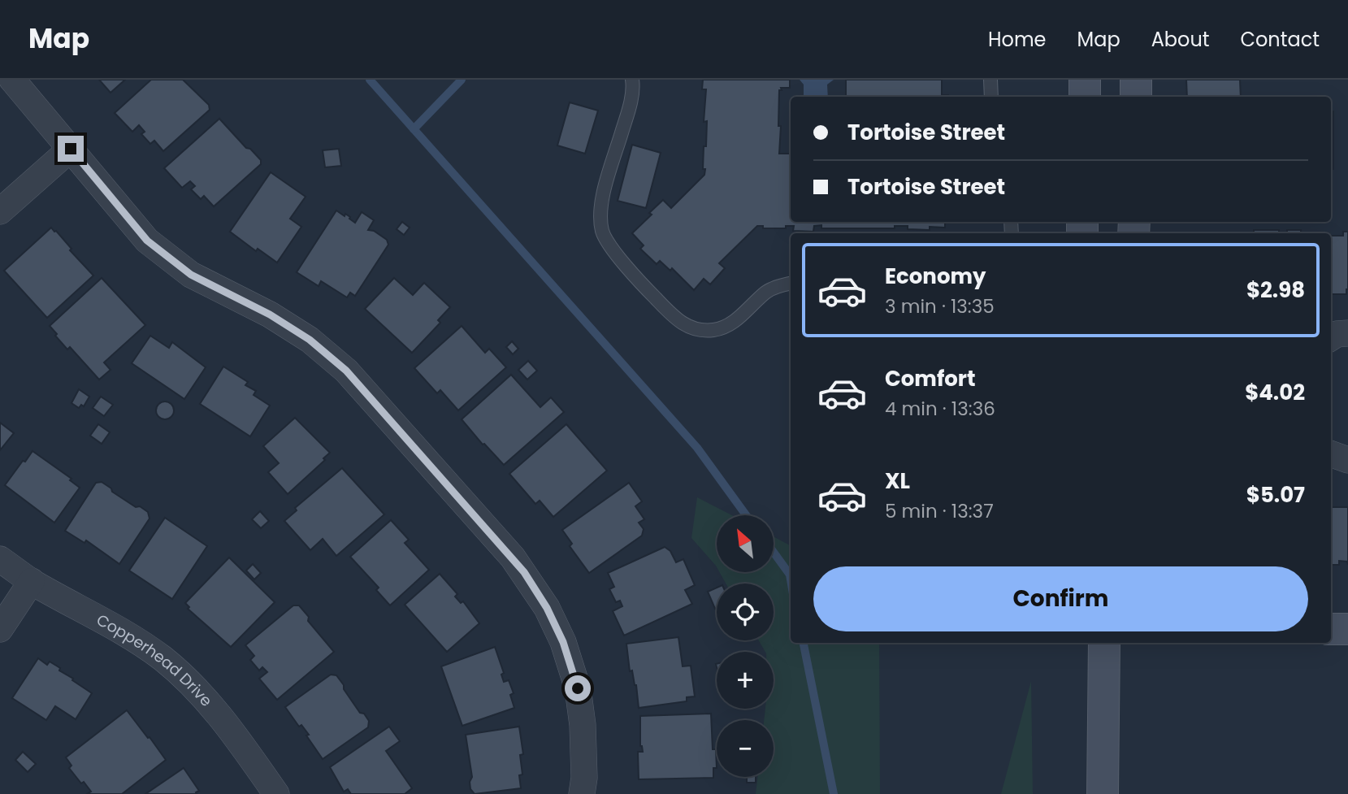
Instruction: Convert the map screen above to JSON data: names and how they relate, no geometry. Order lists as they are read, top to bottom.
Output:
{
  "streets": {
    "street": ["Copperhead Drive"]
  },
  "north": "top left",
  "page": {
    "header": "Map",
    "nav": [
      "Home",
      "Map",
      "About",
      "Contact"
    ],
    "banner": ["Tortoise Street", "Tortoise Street"],
    "list": [
      {
        "name": "Economy",
        "note": "3 min · 13:35",
        "value": "$2.98"
      },
      {
        "name": "Comfort",
        "note": "4 min · 13:36",
        "value": "$4.02"
      },
      {
        "name": "XL",
        "note": "5 min · 13:37",
        "value": "$5.07"
      }
    ],
    "map_buttons": ["+", "−"],
    "buttons": "Confirm"
  }
}
